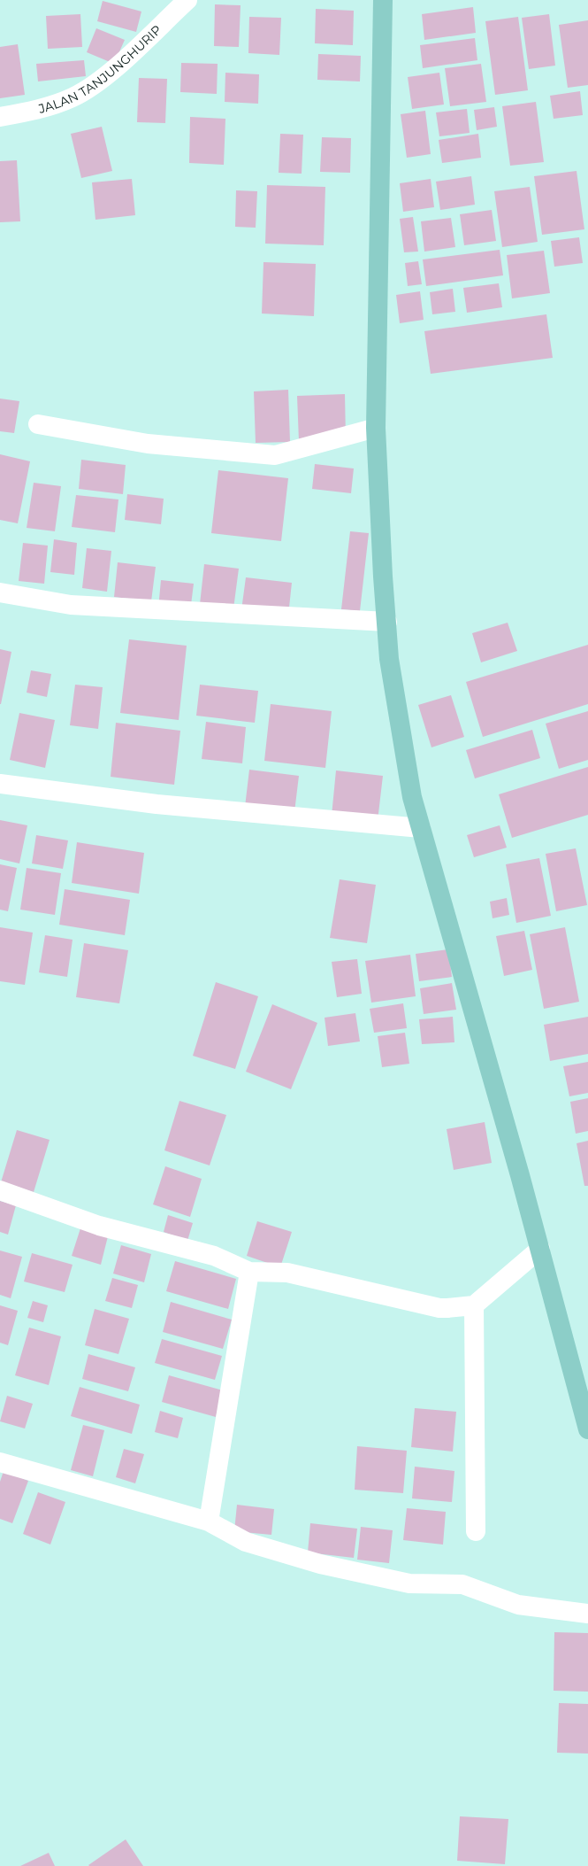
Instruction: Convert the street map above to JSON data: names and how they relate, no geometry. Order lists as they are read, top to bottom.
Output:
{
  "streets": {
    "street": ["JALAN TANJUNGHURIP"]
  }
}
